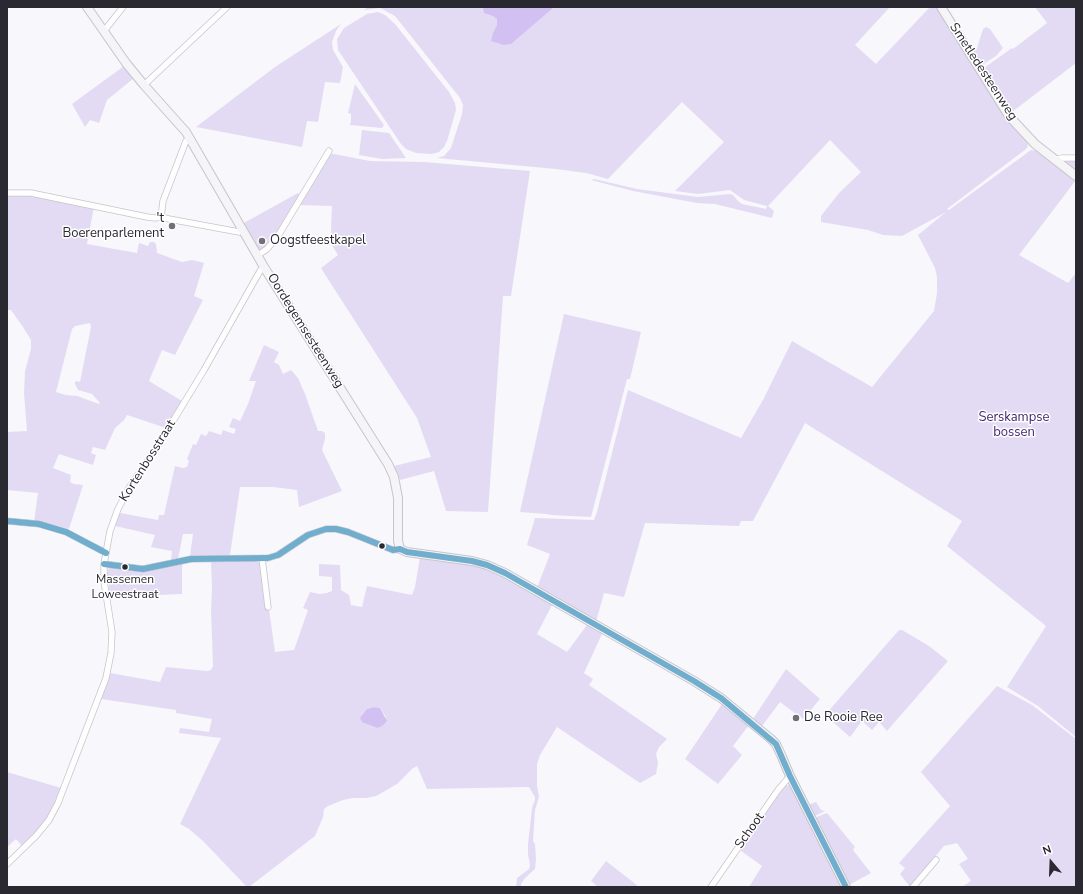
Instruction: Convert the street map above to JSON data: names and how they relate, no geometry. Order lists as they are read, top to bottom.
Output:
{
  "streets": {
    "street": [
      "Smetledesteenweg",
      "Oordegemsesteenweg",
      "Kortenbosstraat",
      "Schoot"
    ]
  },
  "crossings": [
    ["Oordegemsesteenweg", "Kortenbosstraat"]
  ],
  "parks": ["Serskampse bossen"],
  "places": [
    "'t Boerenparlement",
    "Oogstfeestkapel",
    "Massemen Loweestraat",
    "De Rooie Ree"
  ],
  "north": "top"
}
